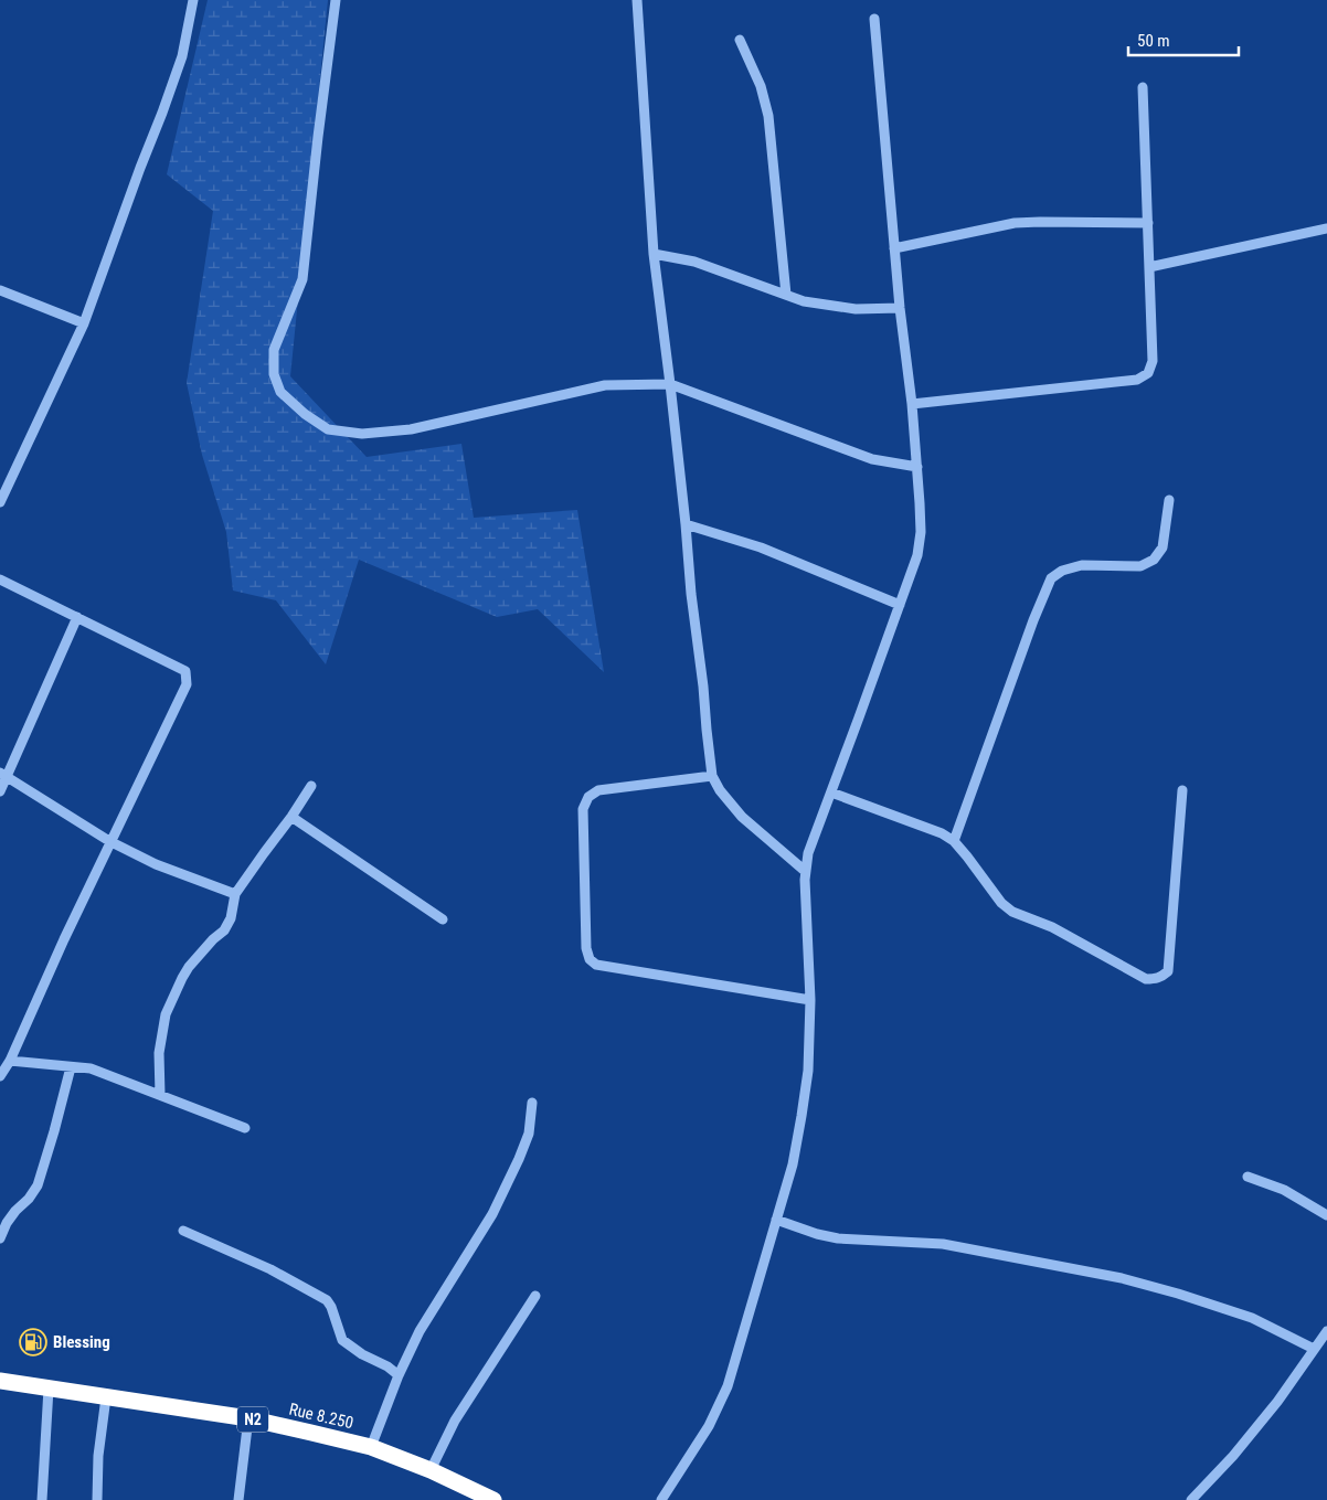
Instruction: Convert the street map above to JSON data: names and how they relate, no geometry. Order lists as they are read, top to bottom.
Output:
{
  "streets": {
    "highway": ["Rue 8.250", "N2"]
  },
  "places": {
    "fuel station": ["Blessing"]
  },
  "scale_bar": "50 m"
}
